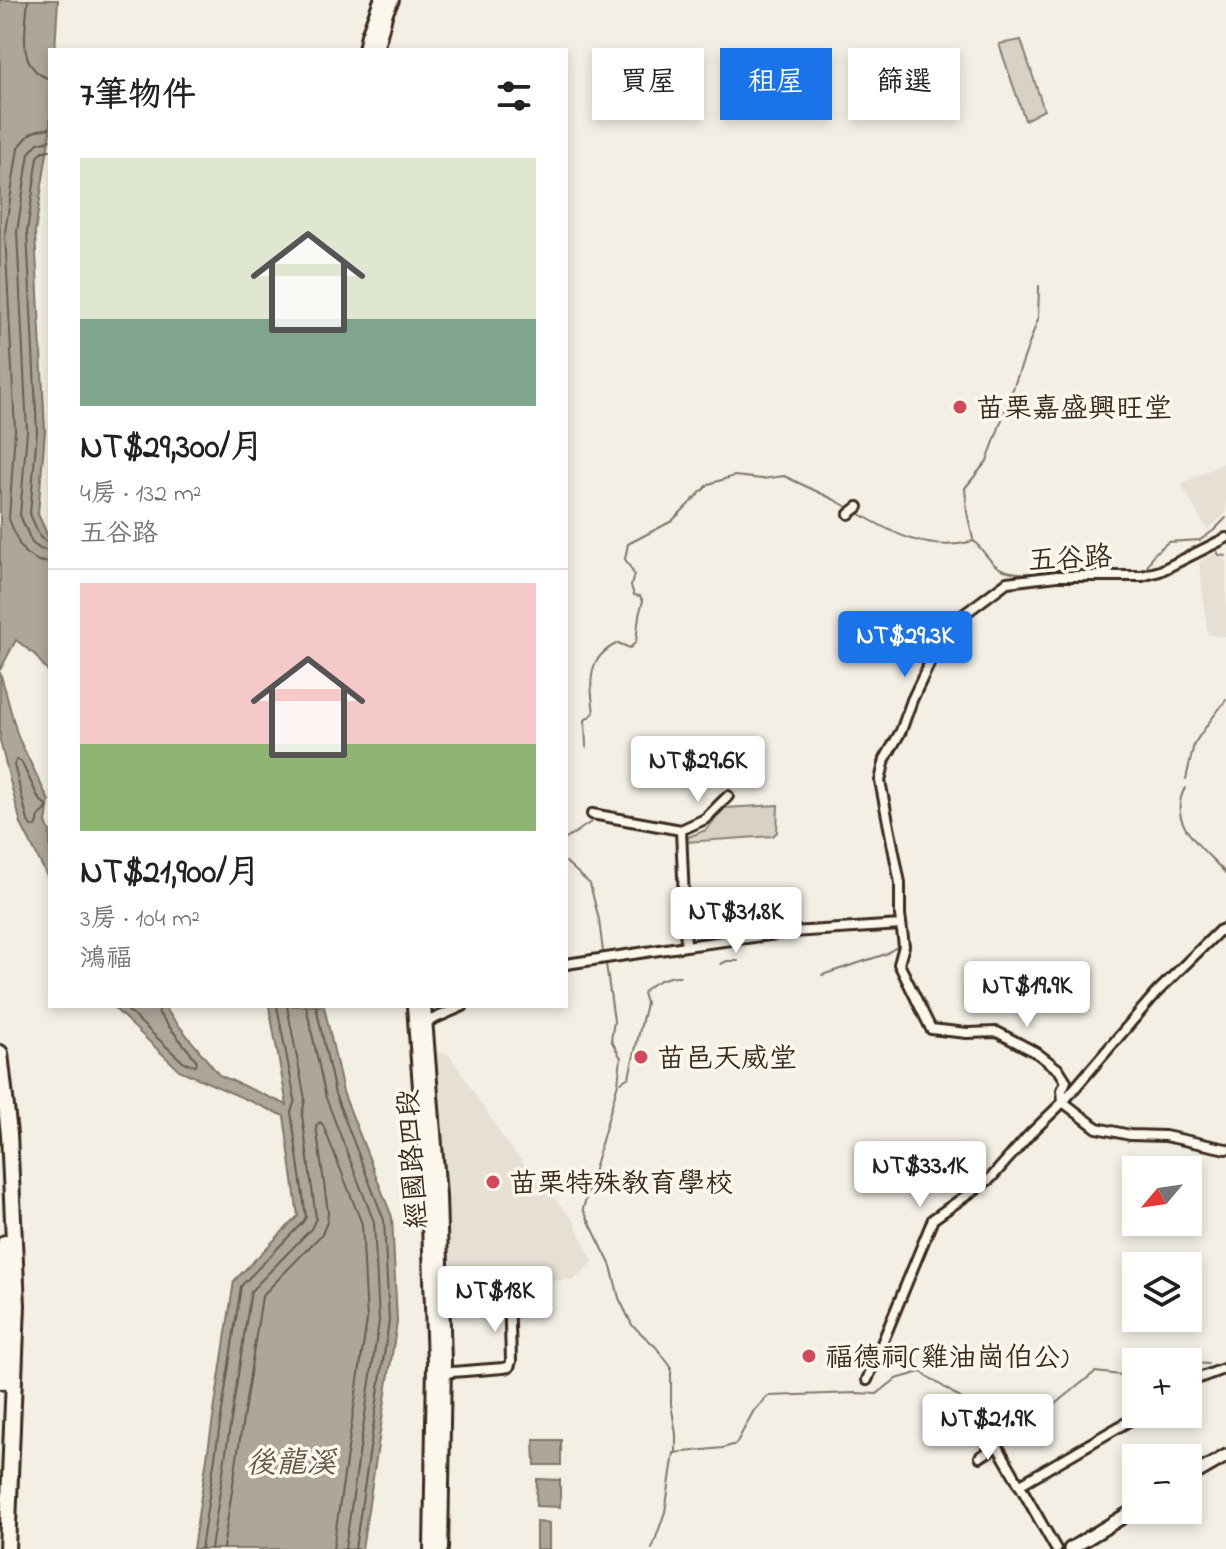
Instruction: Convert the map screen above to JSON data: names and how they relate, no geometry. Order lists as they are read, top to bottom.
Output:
{
  "streets": {
    "main road": ["經國路四段"],
    "street": ["五谷路"]
  },
  "water": ["後龍溪"],
  "places": [
    "苗栗嘉盛興旺堂",
    "苗邑天威堂",
    "苗栗特殊教育學校",
    "福德祠(雞油崗伯公)"
  ],
  "north": "bottom left",
  "page": {
    "chip": ["買屋", "租屋", "篩選"],
    "heading": "7筆物件",
    "list": [
      {
        "name": "NT$29,300/月",
        "note": "4房 · 132 m² · 五谷路"
      },
      {
        "name": "NT$21,900/月",
        "note": "3房 · 104 m² · 鴻福"
      }
    ],
    "price": [
      "NT$29.3K",
      "NT$29.6K",
      "NT$31.8K",
      "NT$19.9K",
      "NT$33.1K",
      "NT$18K",
      "NT$21.9K"
    ],
    "map_buttons": ["+", "−"]
  }
}
